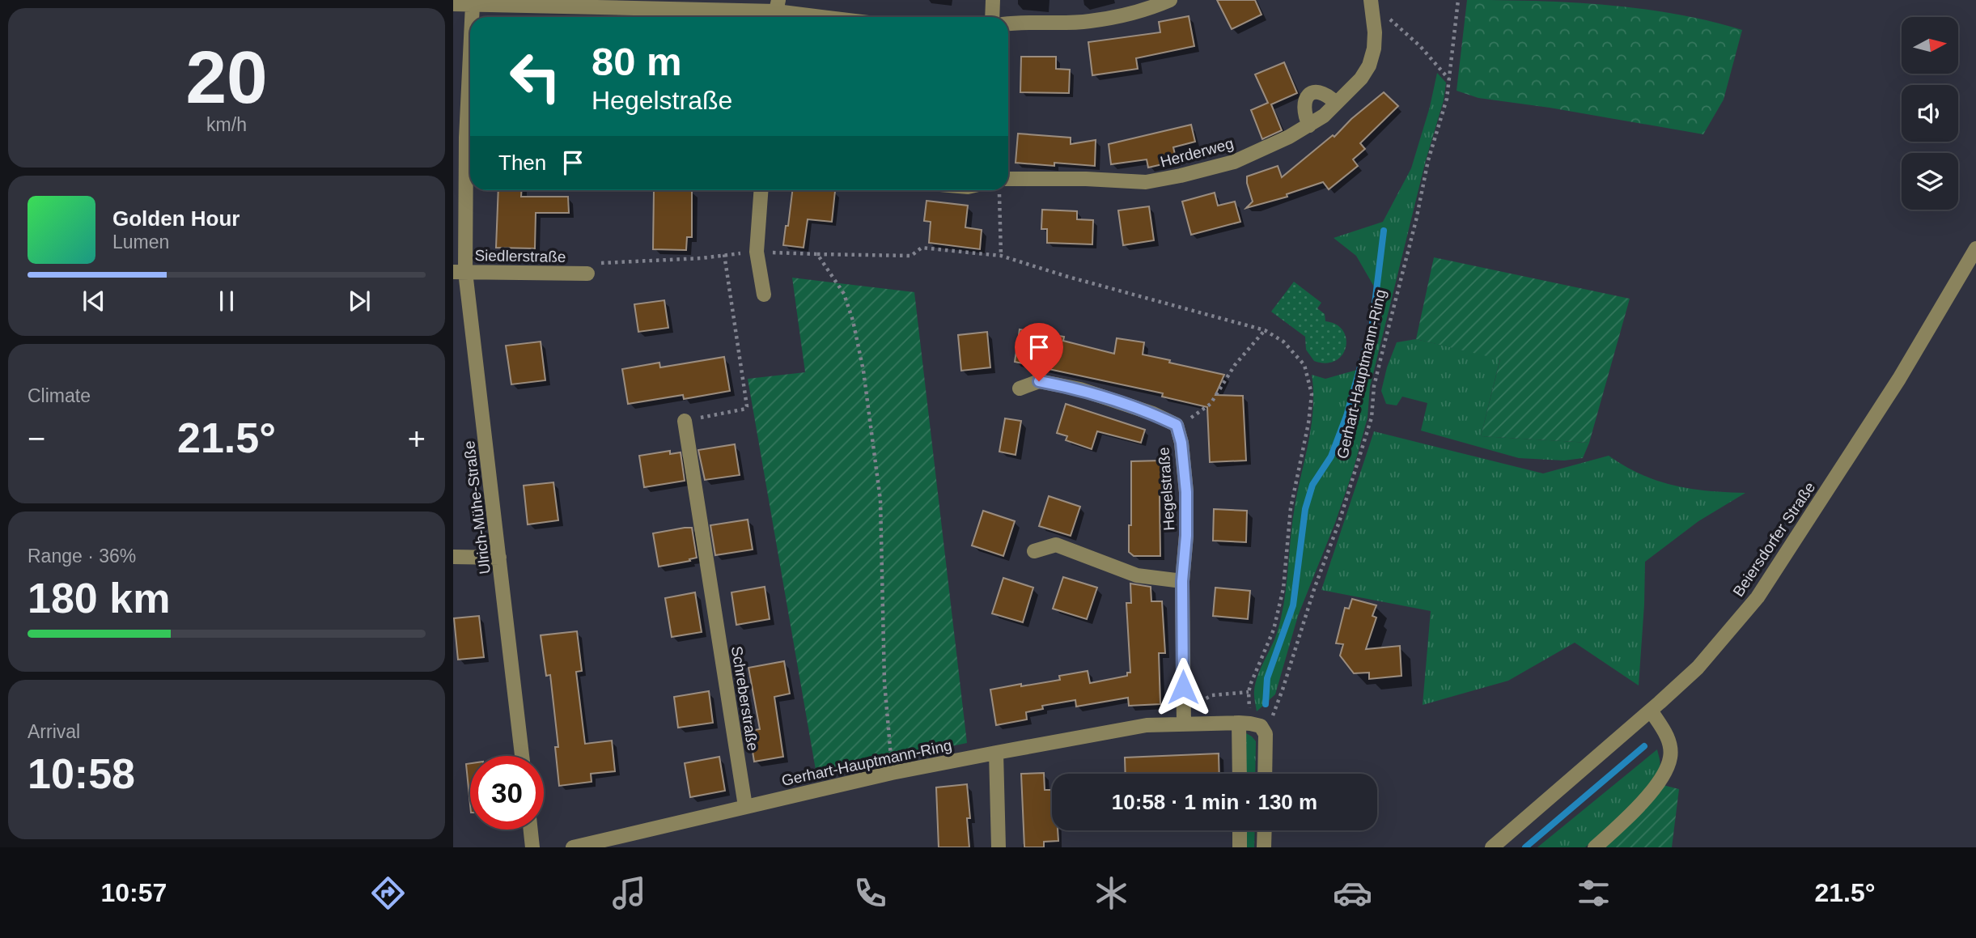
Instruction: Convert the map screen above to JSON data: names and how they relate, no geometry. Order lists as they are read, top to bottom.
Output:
{
  "streets": {
    "street": [
      "Herderweg",
      "Siedlerstraße",
      "Gerhart-Hauptmann-Ring",
      "Hegelstraße",
      "Ulrich-Mühe-Straße",
      "Beiersdorfer Straße",
      "Schreberstraße"
    ]
  },
  "crossings": [
    ["Siedlerstraße", "Ulrich-Mühe-Straße"],
    ["Gerhart-Hauptmann-Ring", "Hegelstraße"],
    ["Gerhart-Hauptmann-Ring", "Schreberstraße"]
  ],
  "north": "right",
  "page": {
    "tile": [
      ["20", "km/h"],
      "Climate",
      ["Range · 36%", "180 km"],
      ["Arrival", "10:58"]
    ],
    "turn": ["80 m", "Hegelstraße"],
    "then": "Then",
    "song": ["Golden Hour", "Lumen"],
    "heat": ["−", "21.5°", "+"],
    "limit": "30",
    "trip": "10:58 · 1 min · 130 m",
    "tabs": ["10:57", "21.5°"]
  }
}
